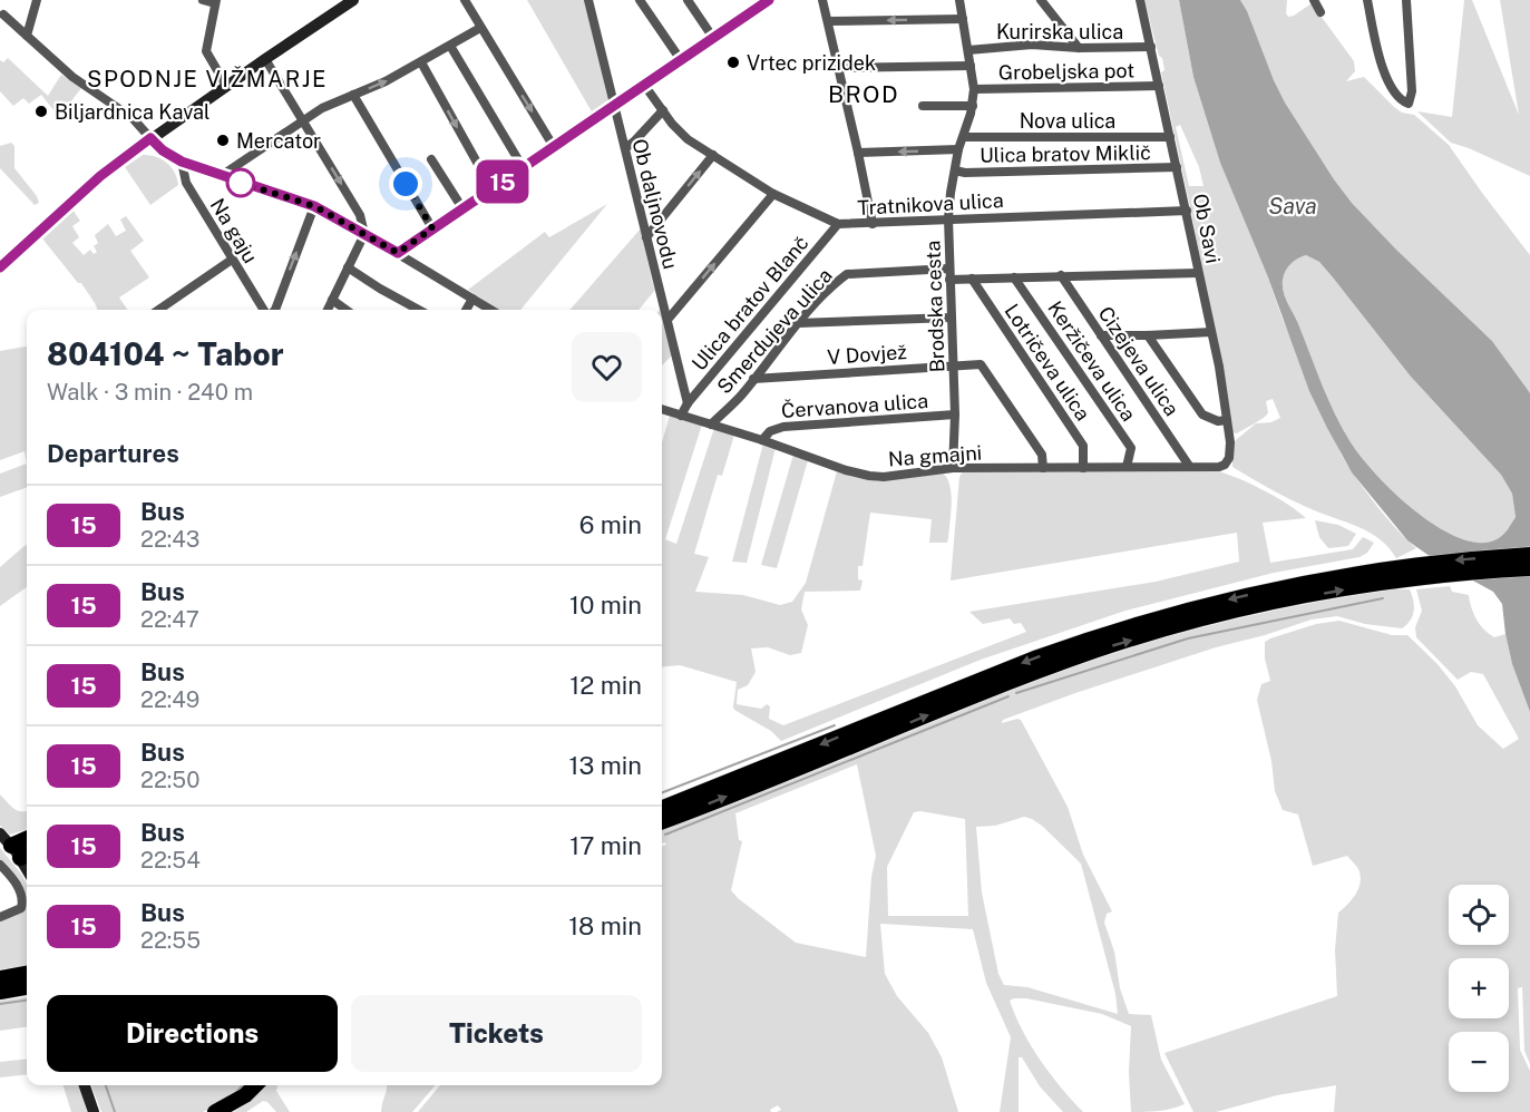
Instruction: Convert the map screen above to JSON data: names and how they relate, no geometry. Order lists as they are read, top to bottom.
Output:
{
  "streets": {
    "street": [
      "Kurirska ulica",
      "Grobeljska pot",
      "Nova ulica",
      "Ulica bratov Miklič",
      "Ob daljnovodu",
      "Tratnikova ulica",
      "Ob Savi",
      "Na gaju",
      "Ulica bratov Blanč",
      "Brodska cesta",
      "Smerdujeva ulica",
      "V Dovjež",
      "Keržičeva ulica",
      "Cizejeva ulica",
      "Lotričeva ulica",
      "Červanova ulica",
      "Na gmajni"
    ]
  },
  "crossings": [
    ["Kurirska ulica", "Ob Savi"],
    ["Kurirska ulica", "Brodska cesta"],
    ["Grobeljska pot", "Ob Savi"],
    ["Grobeljska pot", "Brodska cesta"],
    ["Nova ulica", "Ob Savi"],
    ["Nova ulica", "Brodska cesta"],
    ["Ulica bratov Miklič", "Ob Savi"],
    ["Ulica bratov Miklič", "Brodska cesta"],
    ["Ob daljnovodu", "Ulica bratov Blanč"],
    ["Tratnikova ulica", "Ob Savi"],
    ["Tratnikova ulica", "Ulica bratov Blanč"],
    ["Tratnikova ulica", "Brodska cesta"],
    ["Ob Savi", "Na gmajni"],
    ["Brodska cesta", "Smerdujeva ulica"],
    ["Brodska cesta", "V Dovjež"],
    ["Brodska cesta", "Červanova ulica"],
    ["Brodska cesta", "Na gmajni"],
    ["Smerdujeva ulica", "V Dovjež"],
    ["Smerdujeva ulica", "Na gmajni"],
    ["V Dovjež", "Na gmajni"],
    ["Keržičeva ulica", "Na gmajni"],
    ["Cizejeva ulica", "Na gmajni"],
    ["Lotričeva ulica", "Na gmajni"],
    ["Červanova ulica", "Na gmajni"]
  ],
  "districts": ["SPODNJE VIŽMARJE", "BROD"],
  "water": ["Sava"],
  "places": ["Vrtec prizidek", "Biljardnica Kaval", "Mercator"],
  "lines": ["bus line 15"],
  "page": {
    "on_map": "15",
    "heading": [
      ["804104 ~ Tabor", "Walk · 3 min · 240 m"],
      "Departures"
    ],
    "list": [
      {
        "mark": "15",
        "name": "Bus",
        "note": "22:43",
        "value": "6 min"
      },
      {
        "mark": "15",
        "name": "Bus",
        "note": "22:47",
        "value": "10 min"
      },
      {
        "mark": "15",
        "name": "Bus",
        "note": "22:49",
        "value": "12 min"
      },
      {
        "mark": "15",
        "name": "Bus",
        "note": "22:50",
        "value": "13 min"
      },
      {
        "mark": "15",
        "name": "Bus",
        "note": "22:54",
        "value": "17 min"
      },
      {
        "mark": "15",
        "name": "Bus",
        "note": "22:55",
        "value": "18 min"
      }
    ],
    "map_buttons": ["+", "−"],
    "buttons": ["Directions", "Tickets"]
  }
}
